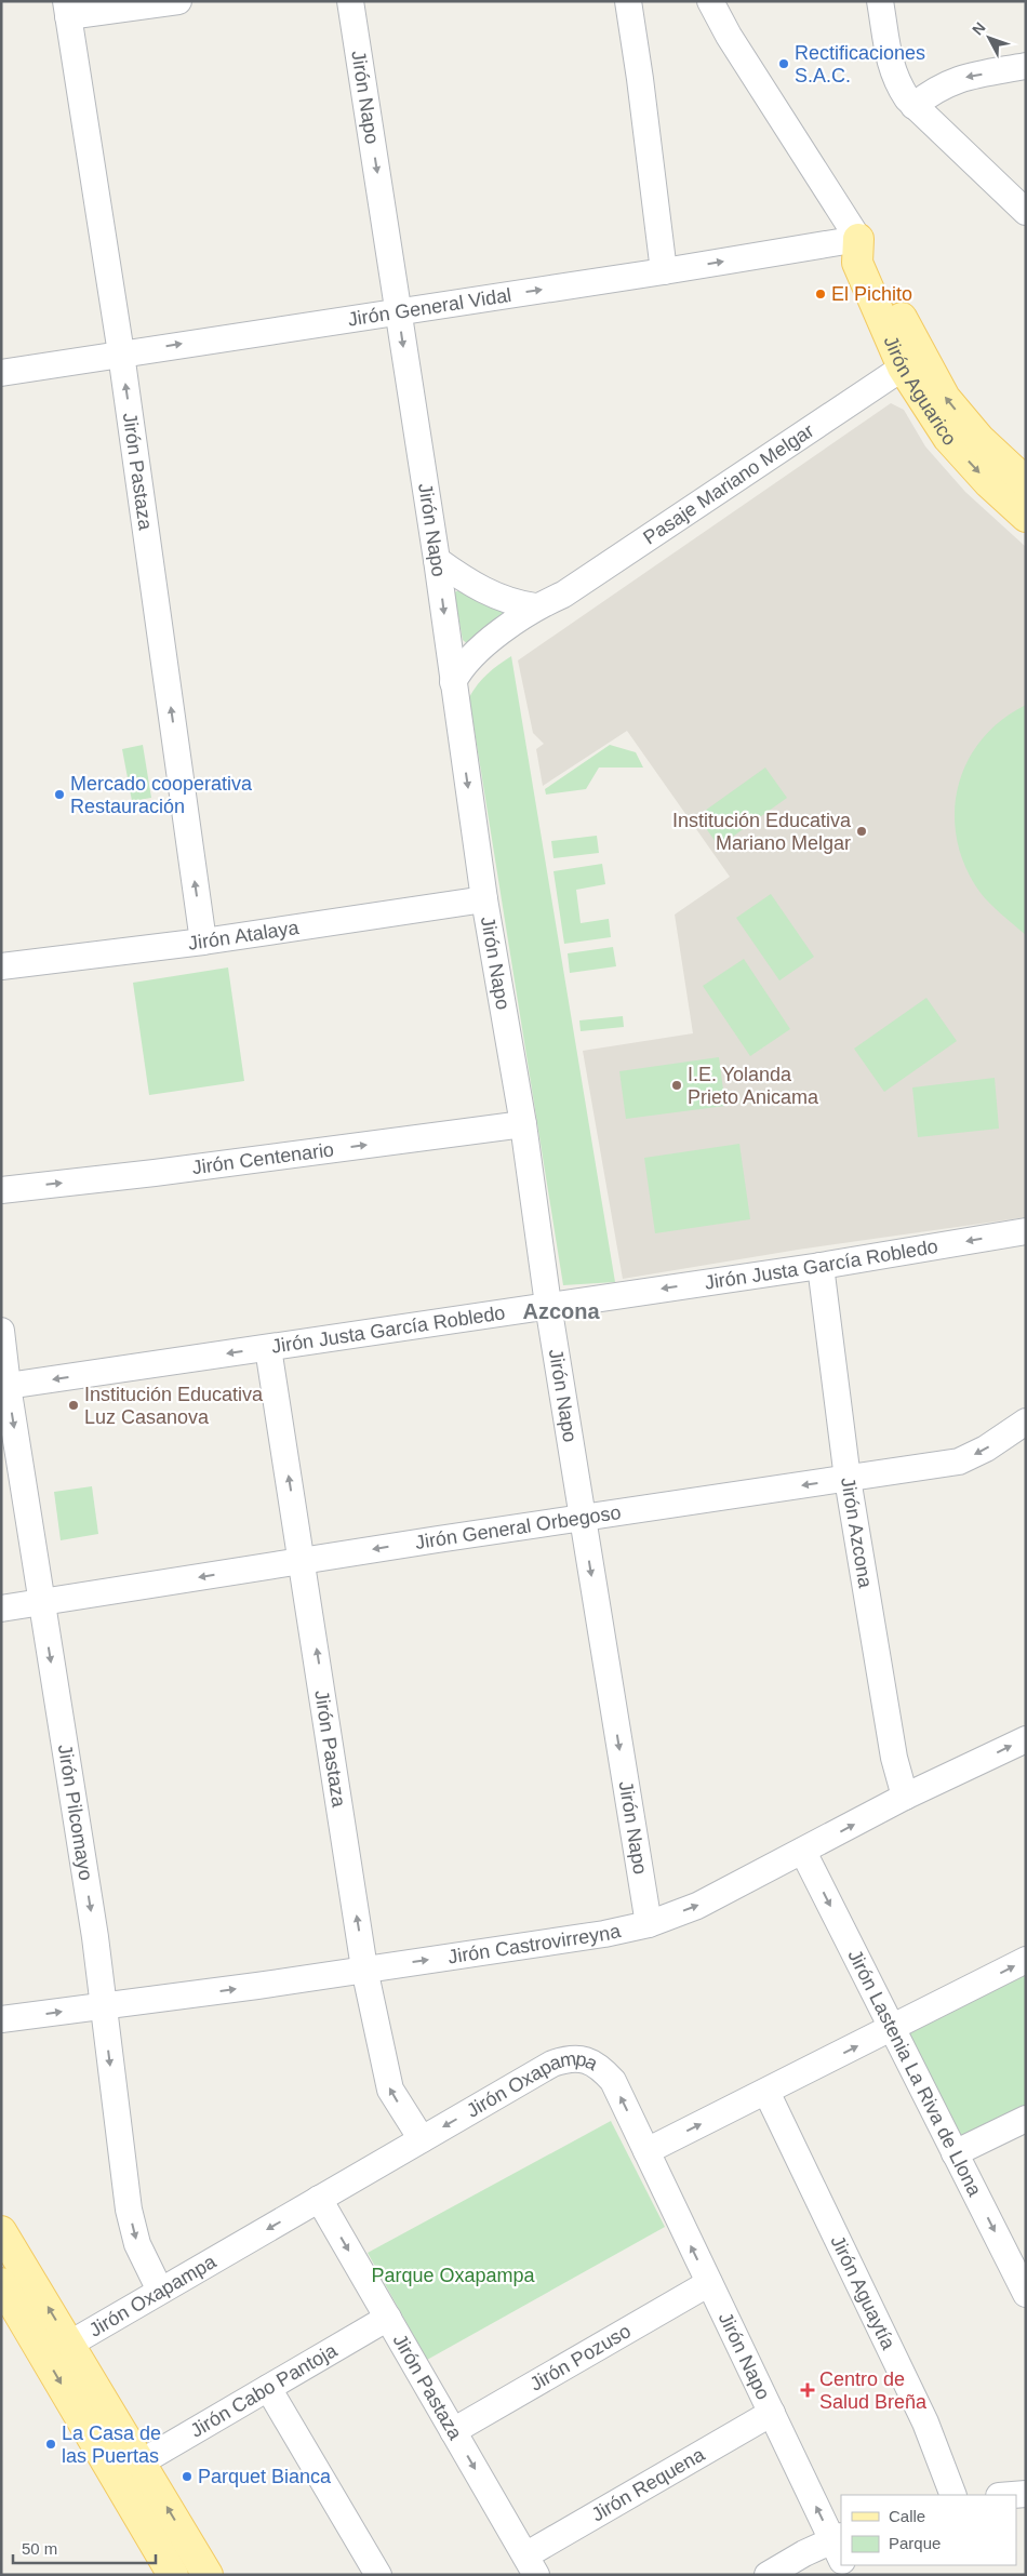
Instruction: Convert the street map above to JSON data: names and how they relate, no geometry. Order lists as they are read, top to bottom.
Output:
{
  "streets": {
    "main road": ["Jirón Aguarico"],
    "street": [
      "Jirón Napo",
      "Jirón General Vidal",
      "Jirón Pastaza",
      "Pasaje Mariano Melgar",
      "Jirón Atalaya",
      "Jirón Centenario",
      "Jirón Justa García Robledo",
      "Jirón General Orbegoso",
      "Jirón Azcona",
      "Jirón Pilcomayo",
      "Jirón Castrovirreyna",
      "Jirón Lastenia La Riva de Llona",
      "Jirón Oxapampa",
      "Jirón Aguaytía",
      "Jirón Pozuso",
      "Jirón Cabo Pantoja",
      "Jirón Requena"
    ]
  },
  "crossings": [
    ["Jirón Napo", "Jirón General Vidal"],
    ["Jirón Napo", "Pasaje Mariano Melgar"],
    ["Jirón Napo", "Jirón Atalaya"],
    ["Jirón Napo", "Jirón Centenario"],
    ["Jirón Napo", "Jirón Justa García Robledo"],
    ["Jirón Napo", "Jirón General Orbegoso"],
    ["Jirón Napo", "Jirón Castrovirreyna"],
    ["Jirón Napo", "Jirón Oxapampa"],
    ["Jirón Napo", "Jirón Pozuso"],
    ["Jirón Napo", "Jirón Requena"],
    ["Jirón General Vidal", "Jirón Aguarico"],
    ["Jirón General Vidal", "Jirón Pastaza"],
    ["Jirón Aguarico", "Pasaje Mariano Melgar"],
    ["Jirón Pastaza", "Jirón Atalaya"],
    ["Jirón Pastaza", "Jirón Justa García Robledo"],
    ["Jirón Pastaza", "Jirón General Orbegoso"],
    ["Jirón Pastaza", "Jirón Castrovirreyna"],
    ["Jirón Pastaza", "Jirón Oxapampa"],
    ["Jirón Pastaza", "Jirón Pozuso"],
    ["Jirón Pastaza", "Jirón Cabo Pantoja"],
    ["Jirón Pastaza", "Jirón Requena"],
    ["Jirón Justa García Robledo", "Jirón Azcona"],
    ["Jirón Justa García Robledo", "Jirón Pilcomayo"],
    ["Jirón General Orbegoso", "Jirón Azcona"],
    ["Jirón General Orbegoso", "Jirón Pilcomayo"],
    ["Jirón Azcona", "Jirón Castrovirreyna"],
    ["Jirón Pilcomayo", "Jirón Castrovirreyna"],
    ["Jirón Pilcomayo", "Jirón Oxapampa"],
    ["Jirón Castrovirreyna", "Jirón Lastenia La Riva de Llona"]
  ],
  "one_way": [
    "Jirón General Vidal",
    "Jirón Centenario",
    "Jirón Justa García Robledo",
    "Jirón General Orbegoso",
    "Jirón Pilcomayo",
    "Jirón Lastenia La Riva de Llona"
  ],
  "districts": ["Azcona"],
  "parks": ["Parque Oxapampa"],
  "places": {
    "other": [
      "Rectificaciones S.A.C.",
      "El Pichito",
      "Mercado cooperativa Restauración",
      "Institución Educativa Mariano Melgar",
      "I.E. Yolanda Prieto Anicama",
      "Institución Educativa Luz Casanova",
      "La Casa de las Puertas",
      "Parquet Bianca"
    ],
    "health": ["Centro de Salud Breña"]
  },
  "legend": ["Calle", "Parque"],
  "scale_bar": "50 m",
  "north": "top left"
}
